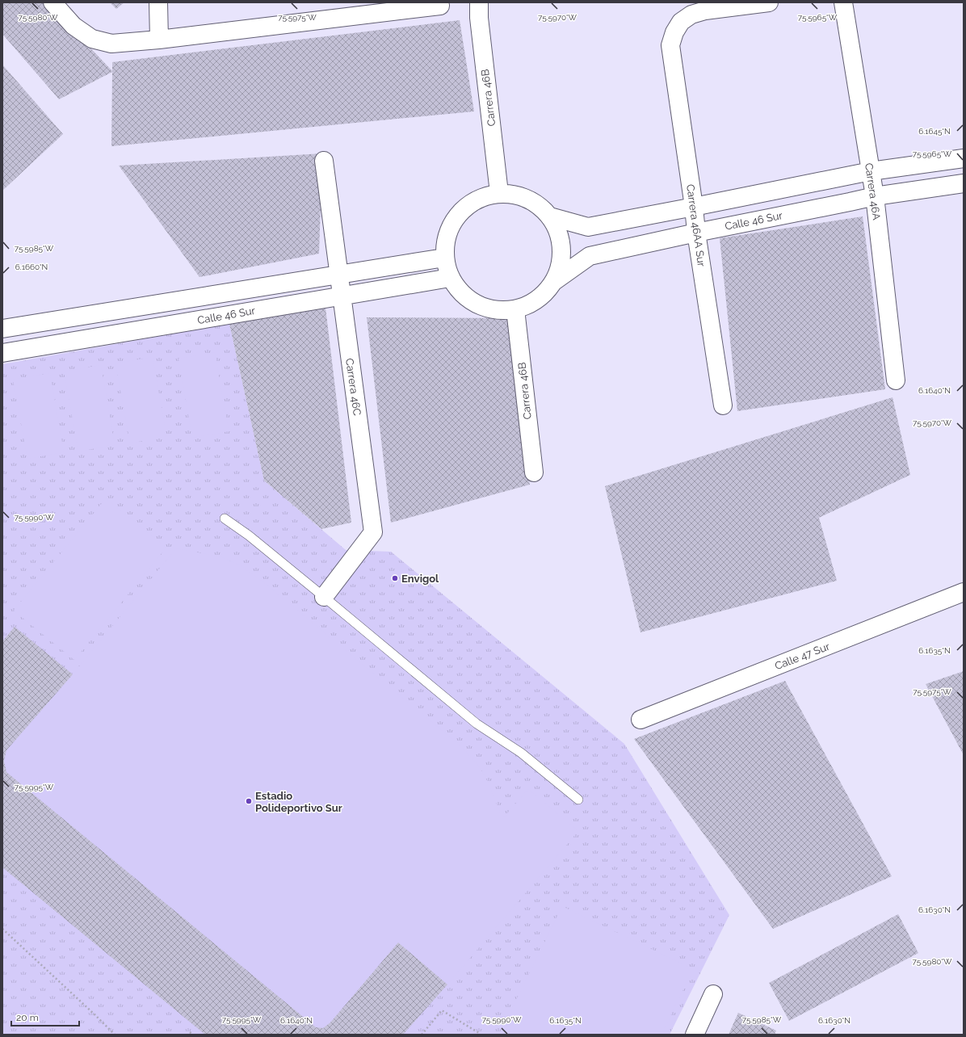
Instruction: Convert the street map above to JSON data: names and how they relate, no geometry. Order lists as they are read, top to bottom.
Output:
{
  "streets": {
    "street": [
      "Carrera 46B",
      "Carrera 46A",
      "Calle 46 Sur",
      "Carrera 46AA Sur",
      "Carrera 46C",
      "Calle 47 Sur"
    ]
  },
  "crossings": [
    ["Carrera 46A", "Calle 46 Sur"],
    ["Calle 46 Sur", "Carrera 46AA Sur"],
    ["Calle 46 Sur", "Carrera 46C"]
  ],
  "places": ["Envigol", "Estadio Polideportivo Sur"],
  "scale_bar": "20 m",
  "coordinates": [
    "75.5980°W",
    "75.5975°W",
    "75.5970°W",
    "75.5965°W",
    "6.1645°N",
    "75.5985°W",
    "6.1660°N",
    "6.1640°N",
    "75.5990°W",
    "6.1635°N",
    "75.5995°W",
    "6.1630°N"
  ]
}
